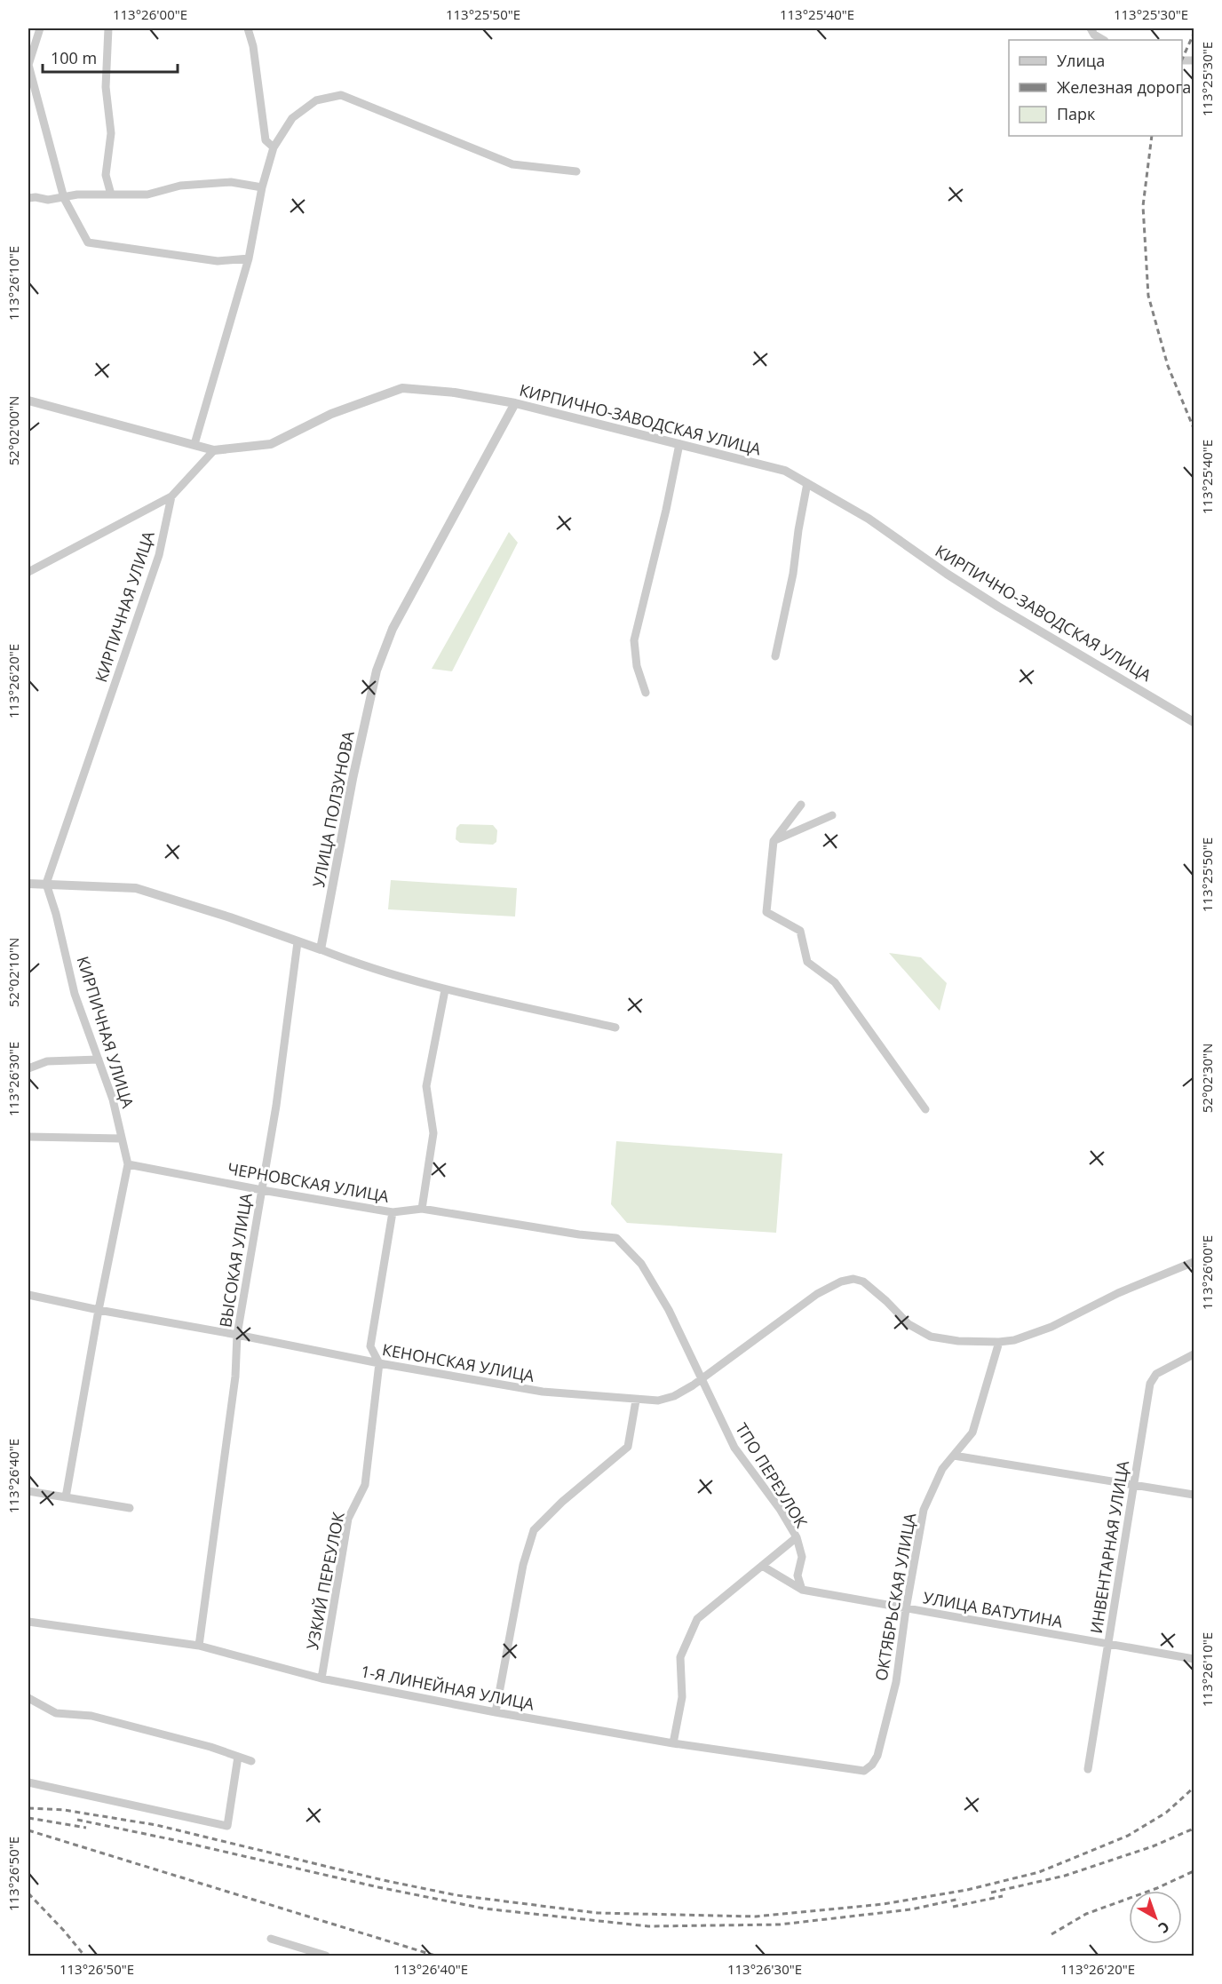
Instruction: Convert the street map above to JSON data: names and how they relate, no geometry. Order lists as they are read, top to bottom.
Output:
{
  "streets": {
    "street": [
      "КИРПИЧНО-ЗАВОДСКАЯ УЛИЦА",
      "КИРПИЧНАЯ УЛИЦА",
      "УЛИЦА ПОЛЗУНОВА",
      "ЧЕРНОВСКАЯ УЛИЦА",
      "ВЫСОКАЯ УЛИЦА",
      "КЕНОНСКАЯ УЛИЦА",
      "ТПО ПЕРЕУЛОК",
      "ИНВЕНТАРНАЯ УЛИЦА",
      "УЗКИЙ ПЕРЕУЛОК",
      "ОКТЯБРЬСКАЯ УЛИЦА",
      "УЛИЦА ВАТУТИНА",
      "1-Я ЛИНЕЙНАЯ УЛИЦА"
    ]
  },
  "crossings": [
    ["КИРПИЧНО-ЗАВОДСКАЯ УЛИЦА", "УЛИЦА ПОЛЗУНОВА"],
    ["КИРПИЧНАЯ УЛИЦА", "ЧЕРНОВСКАЯ УЛИЦА"],
    ["КИРПИЧНАЯ УЛИЦА", "КЕНОНСКАЯ УЛИЦА"],
    ["ЧЕРНОВСКАЯ УЛИЦА", "ВЫСОКАЯ УЛИЦА"],
    ["ЧЕРНОВСКАЯ УЛИЦА", "ТПО ПЕРЕУЛОК"],
    ["ВЫСОКАЯ УЛИЦА", "КЕНОНСКАЯ УЛИЦА"],
    ["ВЫСОКАЯ УЛИЦА", "1-Я ЛИНЕЙНАЯ УЛИЦА"],
    ["КЕНОНСКАЯ УЛИЦА", "ТПО ПЕРЕУЛОК"],
    ["КЕНОНСКАЯ УЛИЦА", "УЗКИЙ ПЕРЕУЛОК"],
    ["КЕНОНСКАЯ УЛИЦА", "ОКТЯБРЬСКАЯ УЛИЦА"],
    ["ТПО ПЕРЕУЛОК", "УЛИЦА ВАТУТИНА"],
    ["ТПО ПЕРЕУЛОК", "1-Я ЛИНЕЙНАЯ УЛИЦА"],
    ["ИНВЕНТАРНАЯ УЛИЦА", "УЛИЦА ВАТУТИНА"],
    ["УЗКИЙ ПЕРЕУЛОК", "1-Я ЛИНЕЙНАЯ УЛИЦА"],
    ["ОКТЯБРЬСКАЯ УЛИЦА", "УЛИЦА ВАТУТИНА"],
    ["ОКТЯБРЬСКАЯ УЛИЦА", "1-Я ЛИНЕЙНАЯ УЛИЦА"]
  ],
  "legend": ["Улица", "Железная дорога", "Парк"],
  "scale_bar": "100 m",
  "north": "bottom right",
  "coordinates": [
    "113°26'00\"E",
    "113°25'50\"E",
    "113°25'40\"E",
    "113°25'30\"E",
    "113°26'10\"E",
    "52°02'00\"N",
    "113°26'20\"E",
    "52°02'10\"N",
    "52°02'30\"N",
    "113°26'30\"E",
    "113°26'40\"E",
    "113°26'50\"E"
  ]
}
